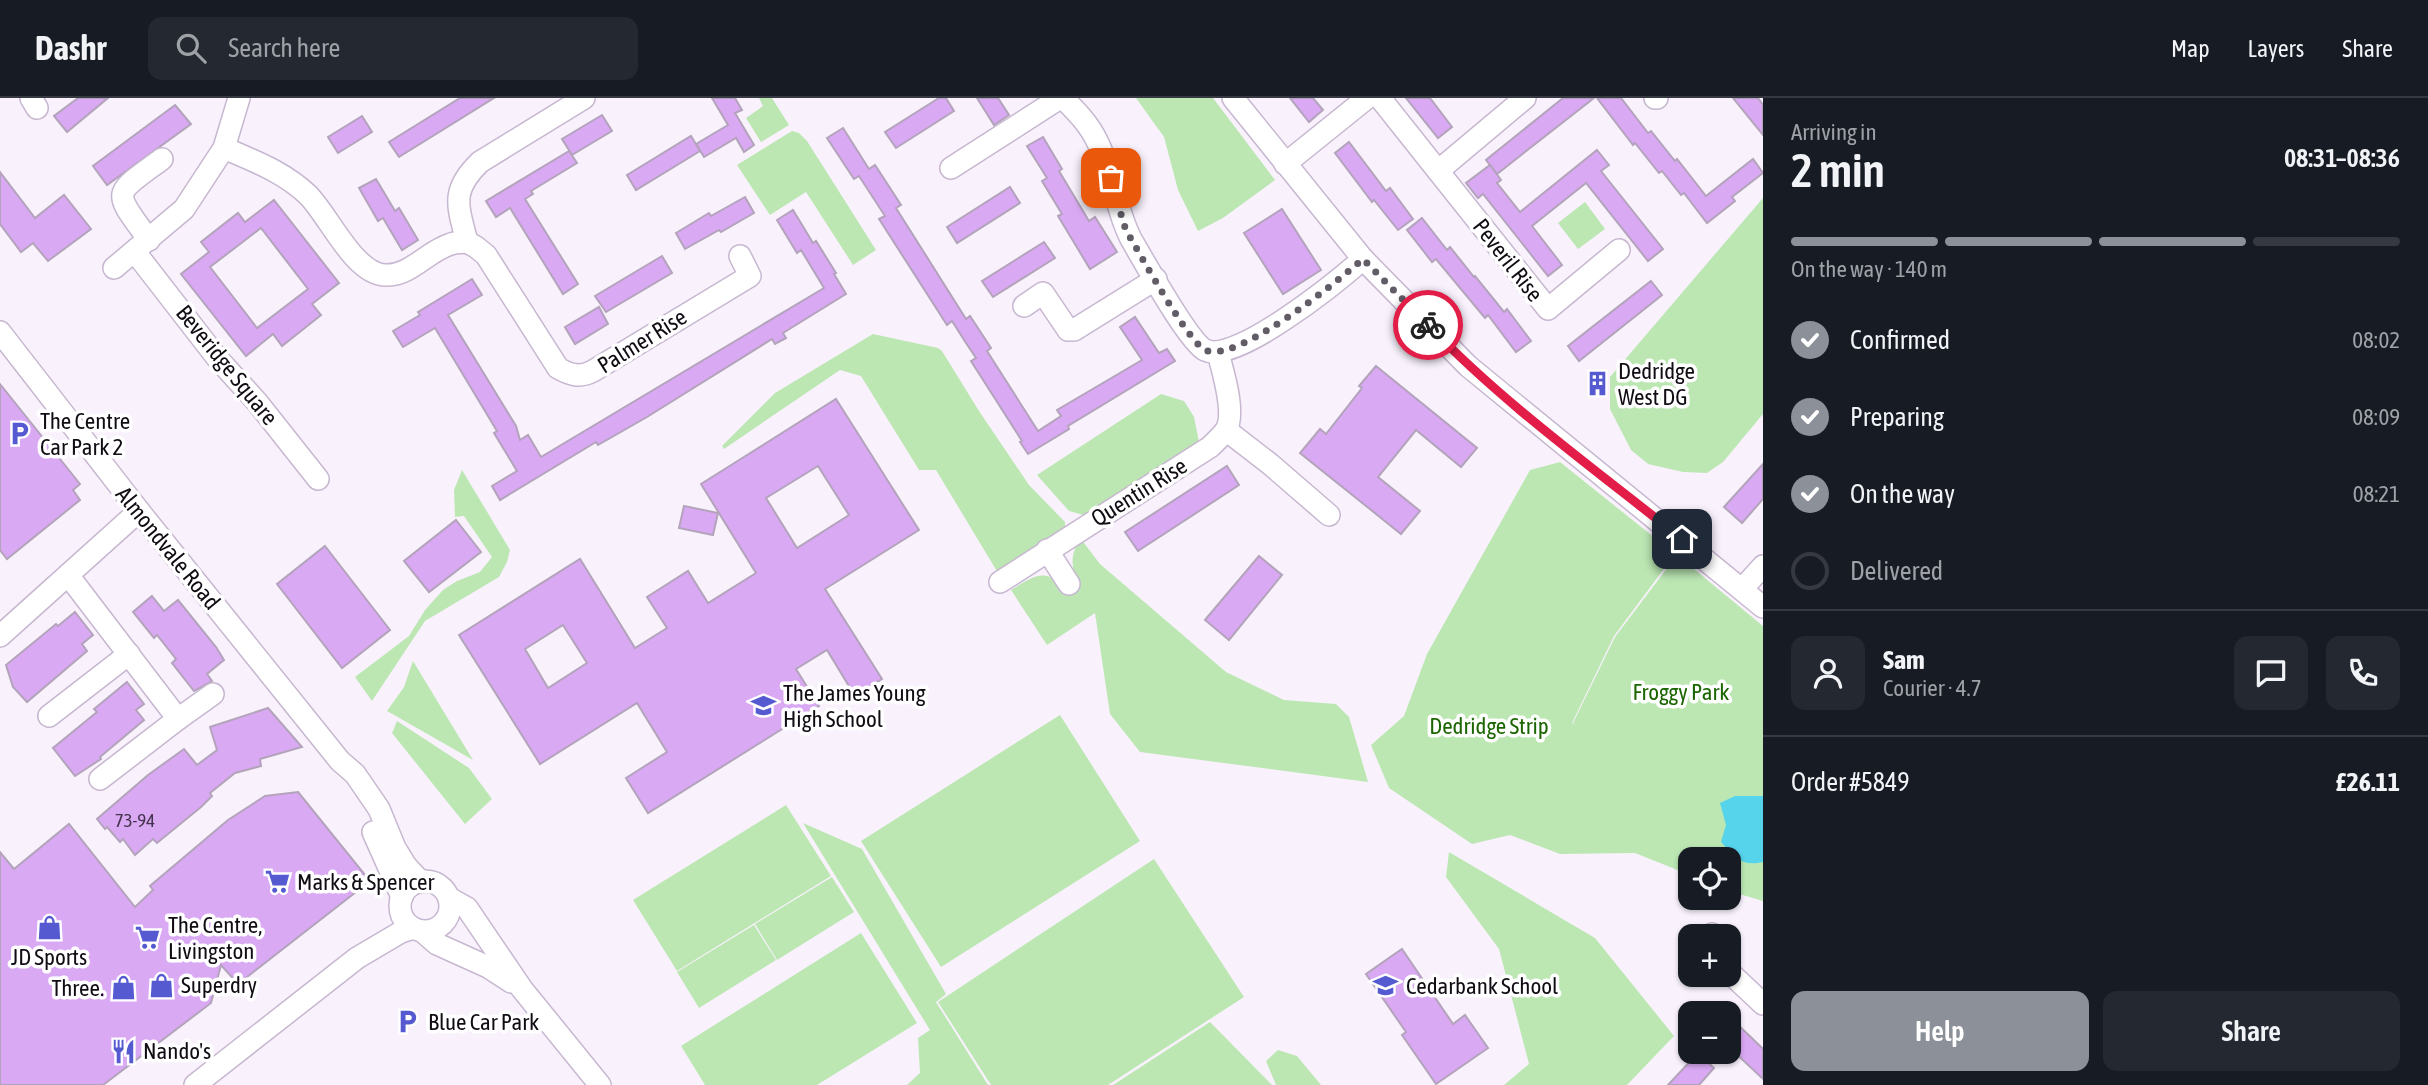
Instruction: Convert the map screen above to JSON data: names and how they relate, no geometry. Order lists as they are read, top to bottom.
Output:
{
  "streets": {
    "street": [
      "Peveril Rise",
      "Palmer Rise",
      "Beveridge Square",
      "Quentin Rise",
      "Almondvale Road"
    ]
  },
  "parks": ["Froggy Park", "Dedridge Strip"],
  "places": {
    "building": ["Dedridge West DG"],
    "parking": ["The Centre Car Park 2", "Blue Car Park"],
    "school or university": ["The James Young High School", "Cedarbank School"],
    "supermarket": ["Marks & Spencer", "The Centre, Livingston"],
    "shop": ["JD Sports", "Superdry", "Three."],
    "restaurant": ["Nando's"]
  },
  "house_numbers": ["73-94"],
  "page": {
    "header": "Dashr",
    "search": "Search here",
    "nav": ["Map", "Layers", "Share"],
    "heading": ["2 min", "Arriving in", "08:31–08:36"],
    "panel": [
      "Sam",
      "Courier · 4.7",
      "Order #5849",
      "£26.11"
    ],
    "bar": "On the way · 140 m",
    "list": [
      ["Confirmed", "08:02"],
      ["Preparing", "08:09"],
      ["On the way", "08:21"],
      "Delivered"
    ],
    "map_buttons": ["+", "−"],
    "buttons": ["Help", "Share"]
  }
}
